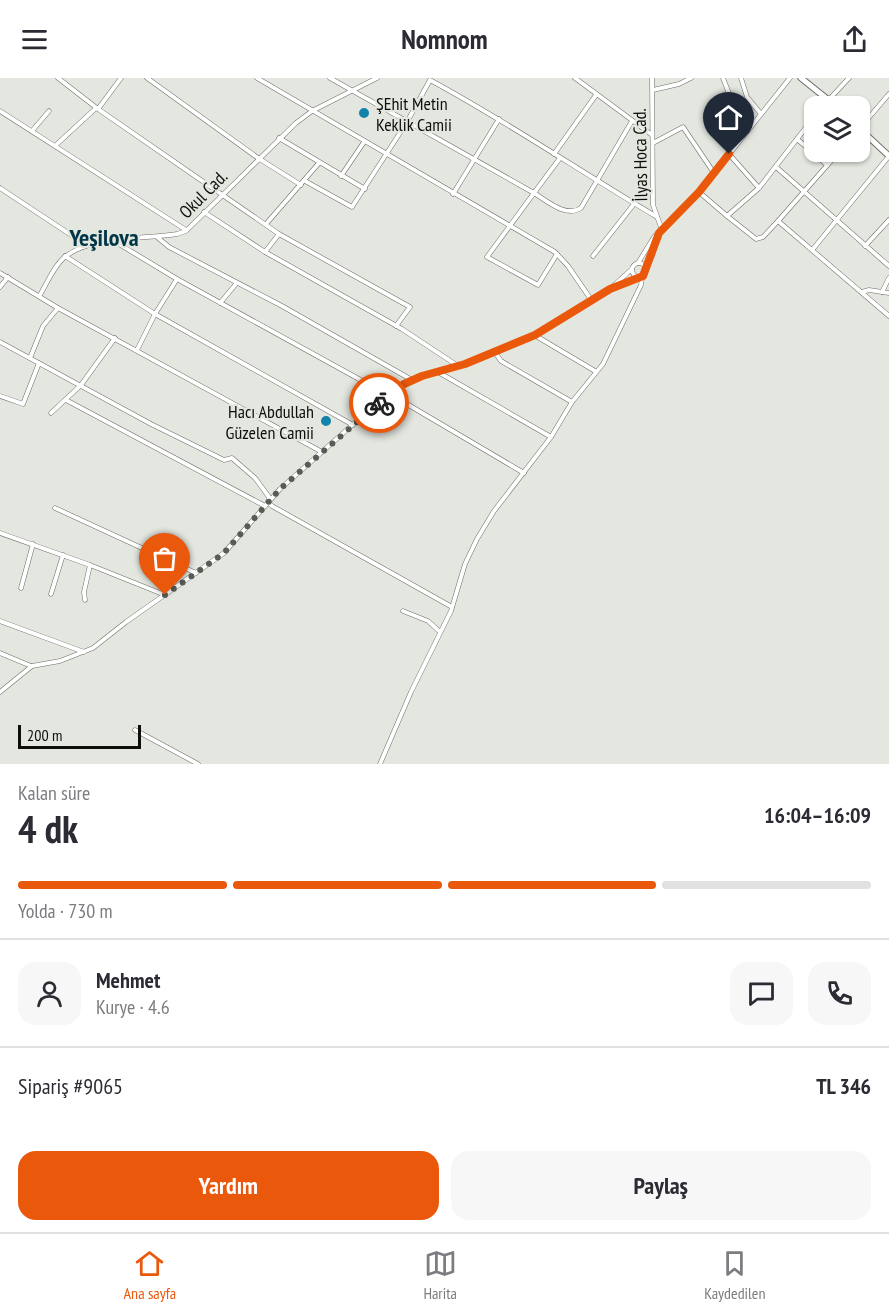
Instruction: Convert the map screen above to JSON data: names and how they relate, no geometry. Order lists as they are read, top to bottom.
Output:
{
  "streets": {
    "street": ["İlyas Hoca Cad.", "Okul Cad."]
  },
  "districts": ["Yeşilova"],
  "places": ["ŞEhit Metin Keklik Camii", "Hacı Abdullah Güzelen Camii"],
  "scale_bar": "200 m",
  "page": {
    "header": "Nomnom",
    "scale": "200 m",
    "heading": ["4 dk", "Kalan süre", "16:04–16:09"],
    "panel": [
      "Mehmet",
      "Kurye · 4.6",
      "Sipariş #9065",
      "TL 346"
    ],
    "bar": "Yolda · 730 m",
    "buttons": ["Yardım", "Paylaş"],
    "tabs": ["Ana sayfa", "Harita", "Kaydedilen"]
  }
}
